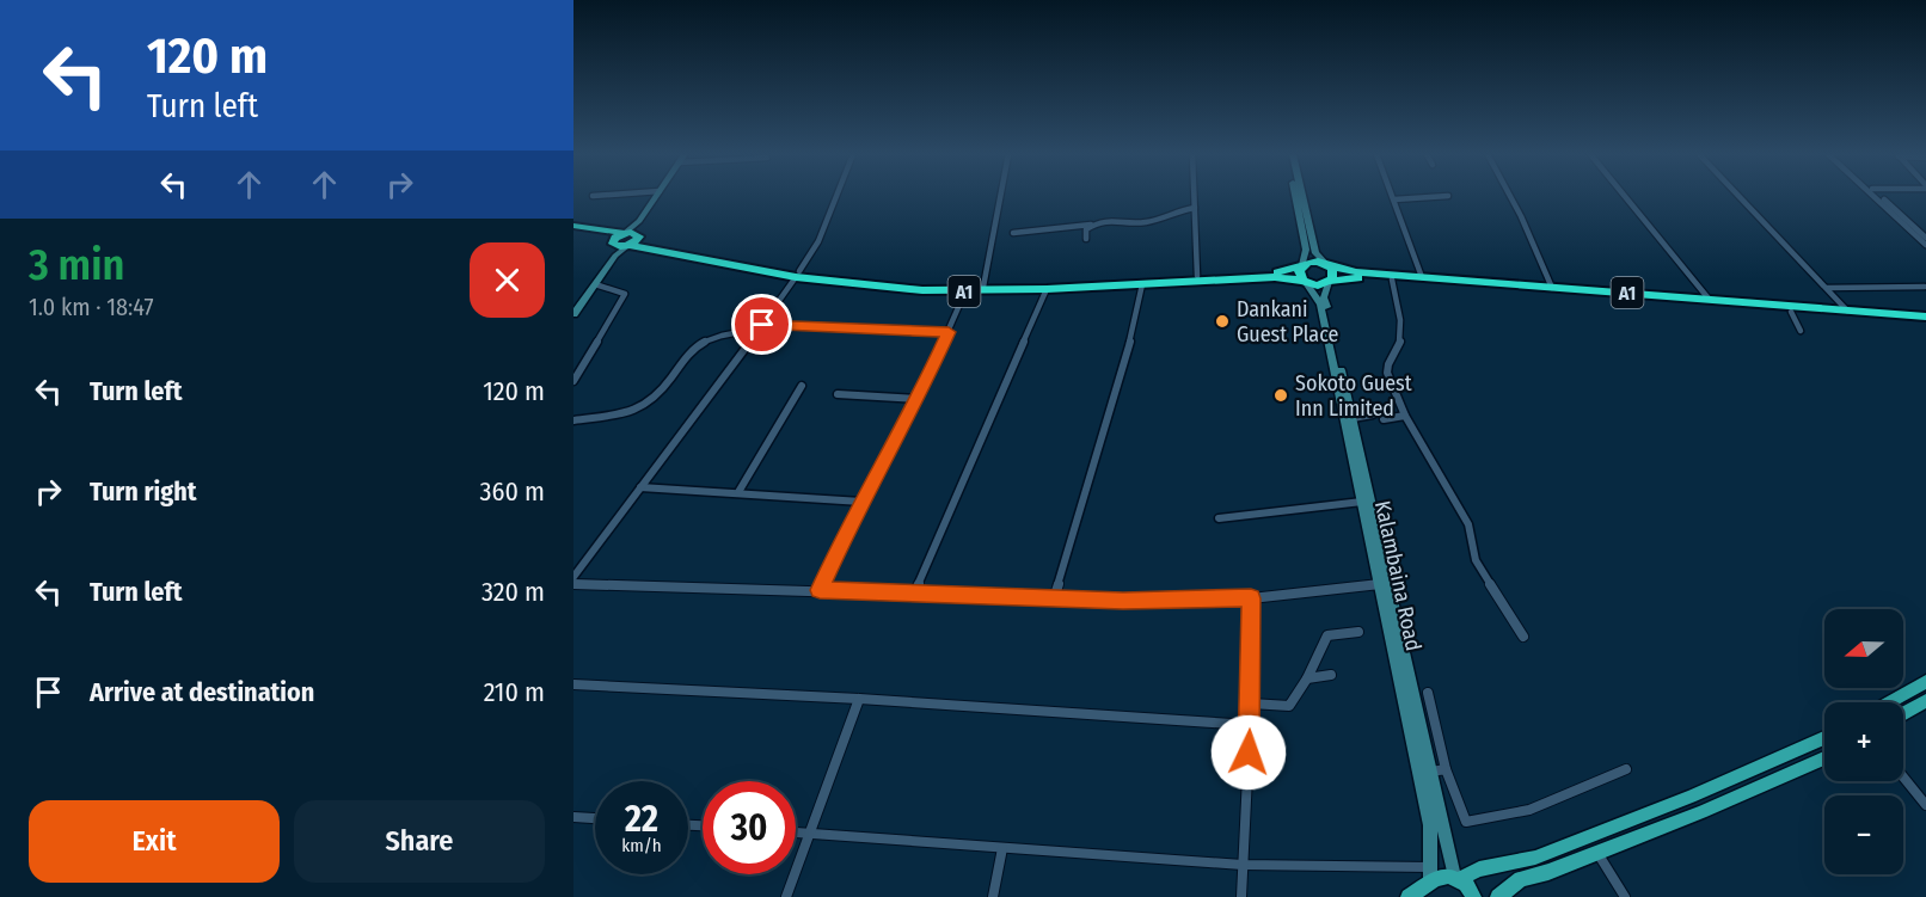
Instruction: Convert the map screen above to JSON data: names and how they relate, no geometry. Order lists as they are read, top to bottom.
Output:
{
  "streets": {
    "highway": ["A1"],
    "main road": ["Kalambaina Road"]
  },
  "crossings": [
    ["A1", "Kalambaina Road"]
  ],
  "places": ["Dankani Guest Place", "Sokoto Guest Inn Limited"],
  "north": "left",
  "page": {
    "turn": ["120 m", "Turn left"],
    "heading": ["3 min", "1.0 km · 18:47"],
    "list": [
      {
        "name": "Turn left",
        "value": "120 m"
      },
      {
        "name": "Turn right",
        "value": "360 m"
      },
      {
        "name": "Turn left",
        "value": "320 m"
      },
      {
        "name": "Arrive at destination",
        "value": "210 m"
      }
    ],
    "map_buttons": ["+", "−"],
    "speed": "22 km/h",
    "limit": "30",
    "buttons": ["Exit", "Share"]
  }
}
